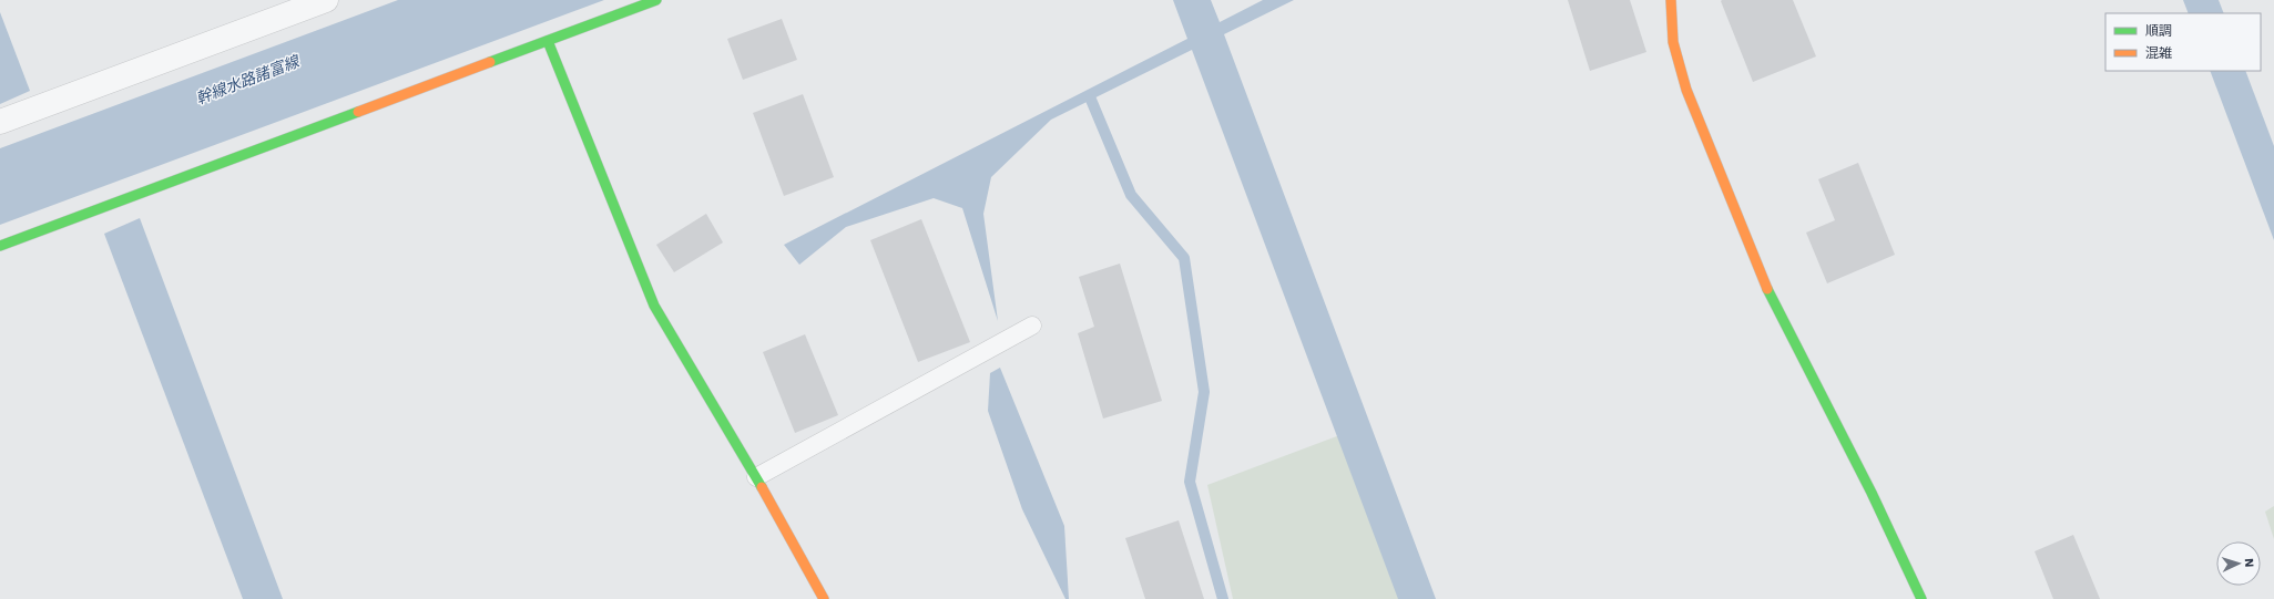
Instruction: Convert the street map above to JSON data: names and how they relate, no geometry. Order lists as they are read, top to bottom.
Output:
{
  "water": ["幹線水路諸富線"],
  "legend": ["順調", "混雑"],
  "north": "right"
}
